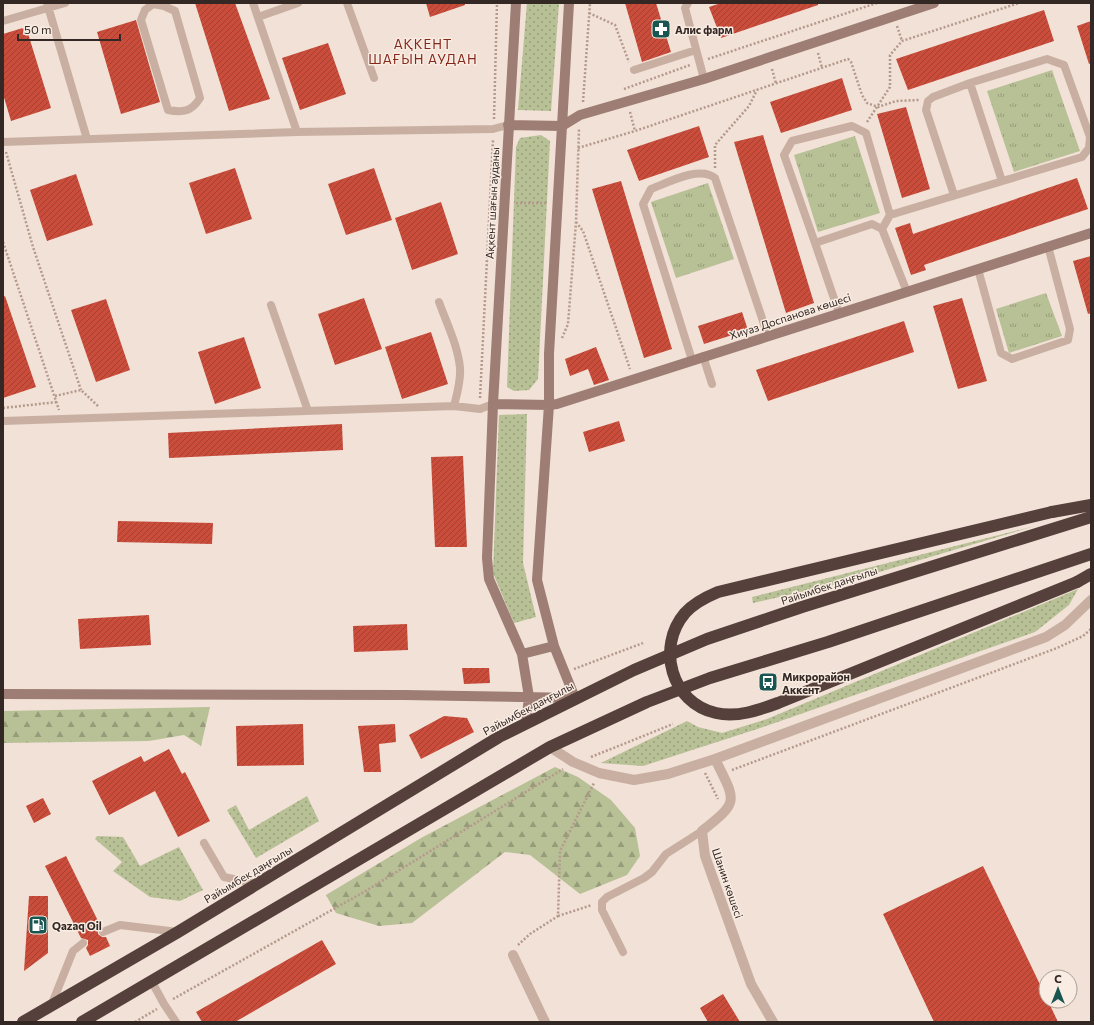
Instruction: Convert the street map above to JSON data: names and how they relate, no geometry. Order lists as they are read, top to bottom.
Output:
{
  "streets": {
    "highway": ["Райымбек даңғылы"],
    "street": ["Ақкент шағын ауданы", "Хиуаз Доспанова көшесі", "Шанин көшесі"]
  },
  "crossings": [
    ["Ақкент шағын ауданы", "Хиуаз Доспанова көшесі"],
    ["Ақкент шағын ауданы", "Райымбек даңғылы"]
  ],
  "districts": ["АҚКЕНТ ШАҒЫН АУДАН"],
  "places": {
    "pharmacy": ["Алис фарм"],
    "bus stop": ["Микрорайон Аккент"],
    "fuel station": ["Qazaq Oil"]
  },
  "scale_bar": "50 m",
  "north": "top"
}
